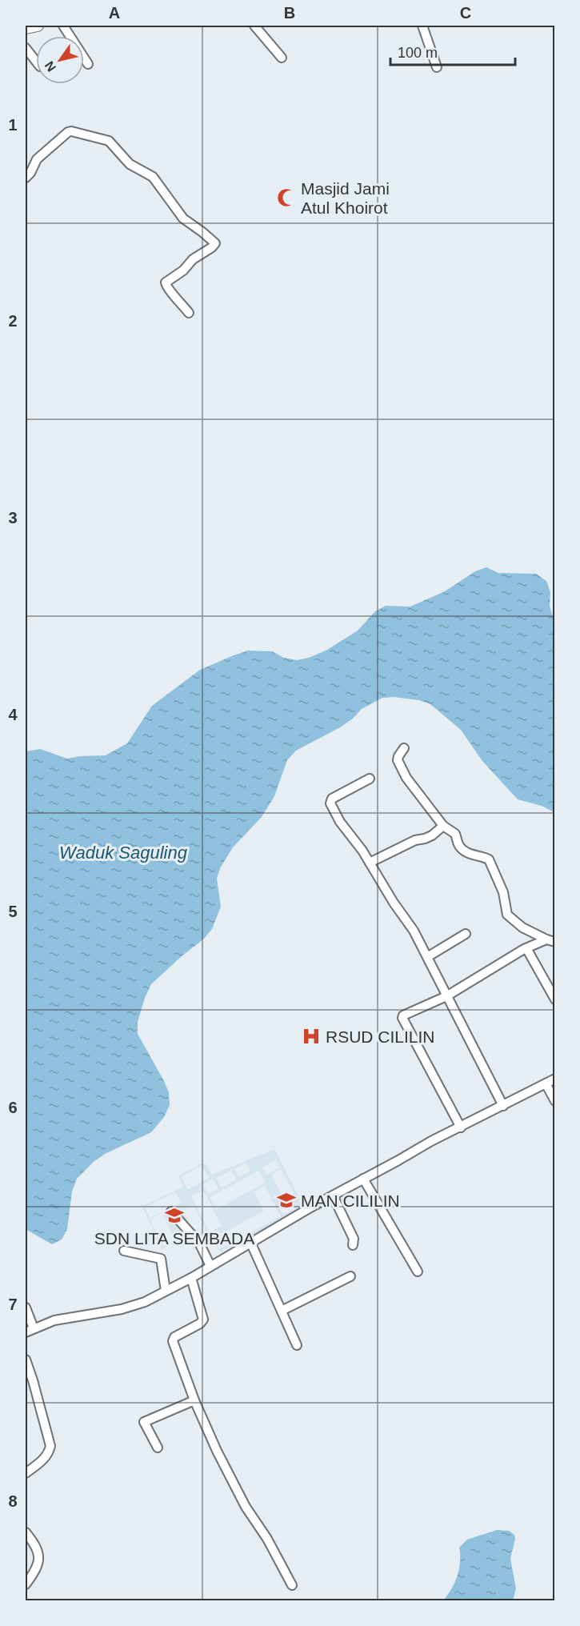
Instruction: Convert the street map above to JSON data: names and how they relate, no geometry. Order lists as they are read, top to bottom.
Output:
{
  "water": ["Waduk Saguling"],
  "places": {
    "mosque": ["Masjid Jami Atul Khoirot"],
    "hospital": ["RSUD CILILIN"],
    "school or university": ["MAN CILILIN", "SDN LITA SEMBADA"]
  },
  "scale_bar": "100 m",
  "north": "bottom left",
  "grid": {
    "columns": ["A", "B", "C"],
    "rows": [
      "1",
      "2",
      "3",
      "4",
      "5",
      "6",
      "7",
      "8"
    ]
  }
}
